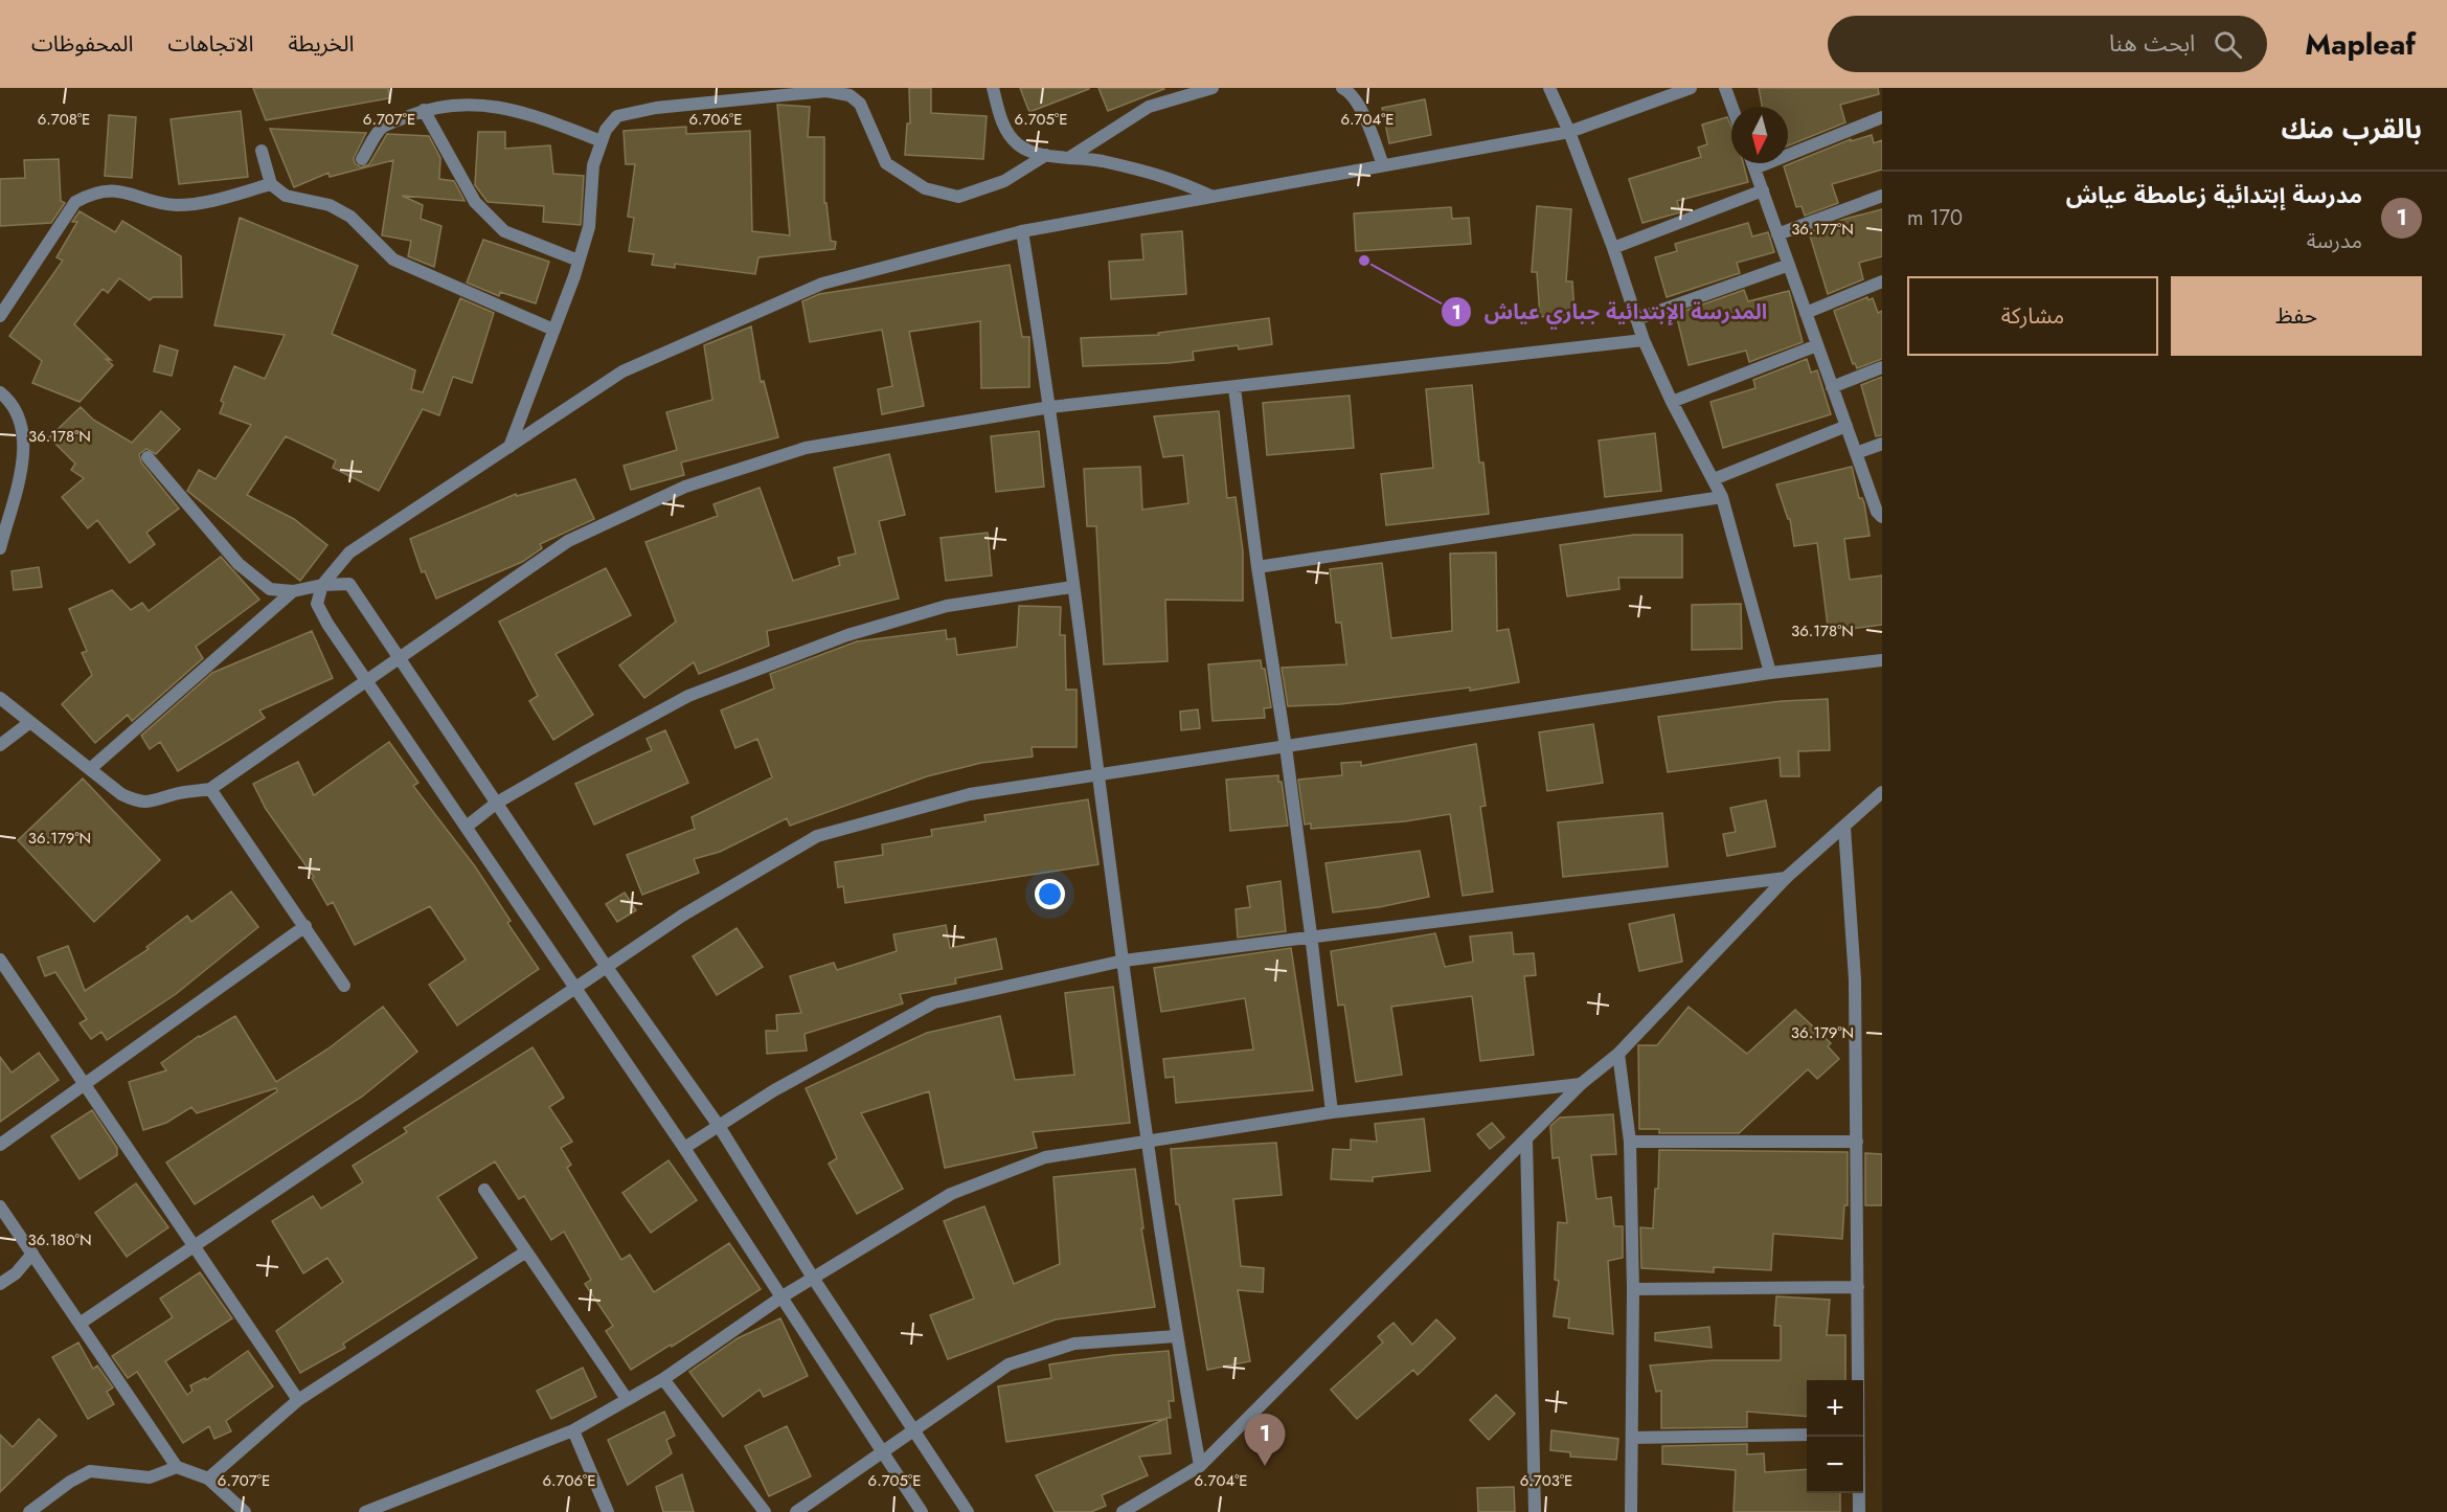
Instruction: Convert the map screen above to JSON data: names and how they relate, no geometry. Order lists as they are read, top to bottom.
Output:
{
  "places": ["المدرسة الإبتدائية جباري عياش"],
  "north": "bottom",
  "page": {
    "header": "Mapleaf",
    "search": "ابحث هنا",
    "nav": ["الخريطة", "الاتجاهات", "المحفوظات"],
    "heading": "بالقرب منك",
    "list": [
      {
        "mark": "1",
        "name": "مدرسة إبتدائية زعامطة عياش",
        "note": "مدرسة",
        "value": "170 m"
      }
    ],
    "buttons": ["حفظ", "مشاركة"],
    "map_buttons": ["+", "−"],
    "pins": "1"
  },
  "coordinates": [
    "6.708°E",
    "6.707°E",
    "6.706°E",
    "6.705°E",
    "6.704°E",
    "36.177°N",
    "36.178°N",
    "36.179°N",
    "36.180°N",
    "6.703°E"
  ]
}
